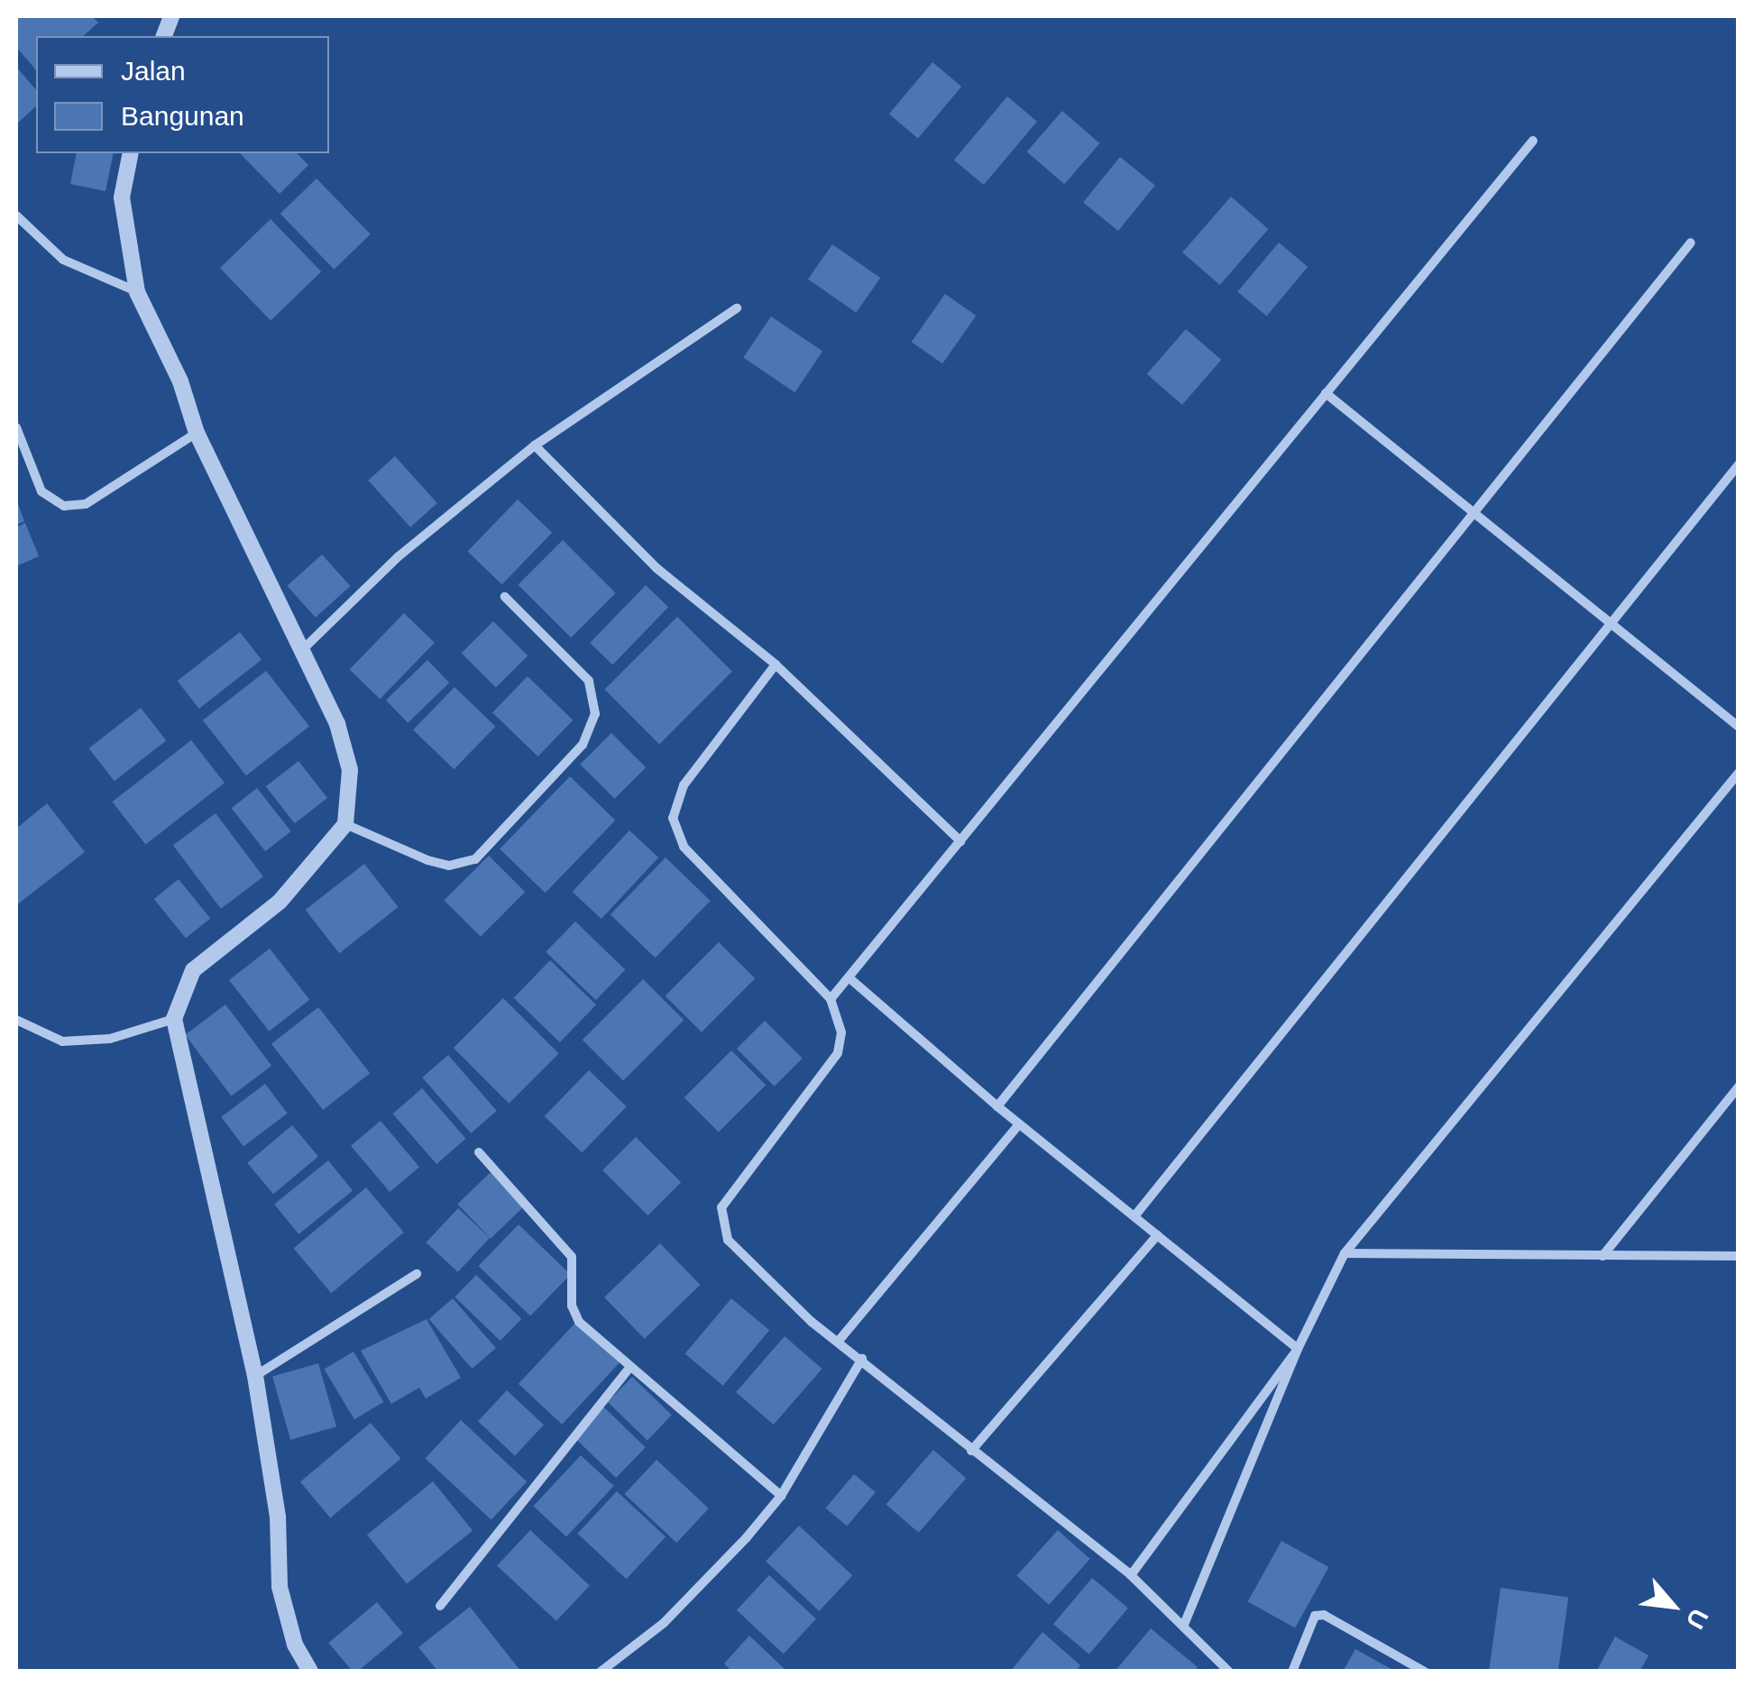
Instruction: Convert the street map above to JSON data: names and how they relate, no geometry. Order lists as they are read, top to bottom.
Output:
{
  "legend": ["Jalan", "Bangunan"],
  "north": "bottom right"
}
